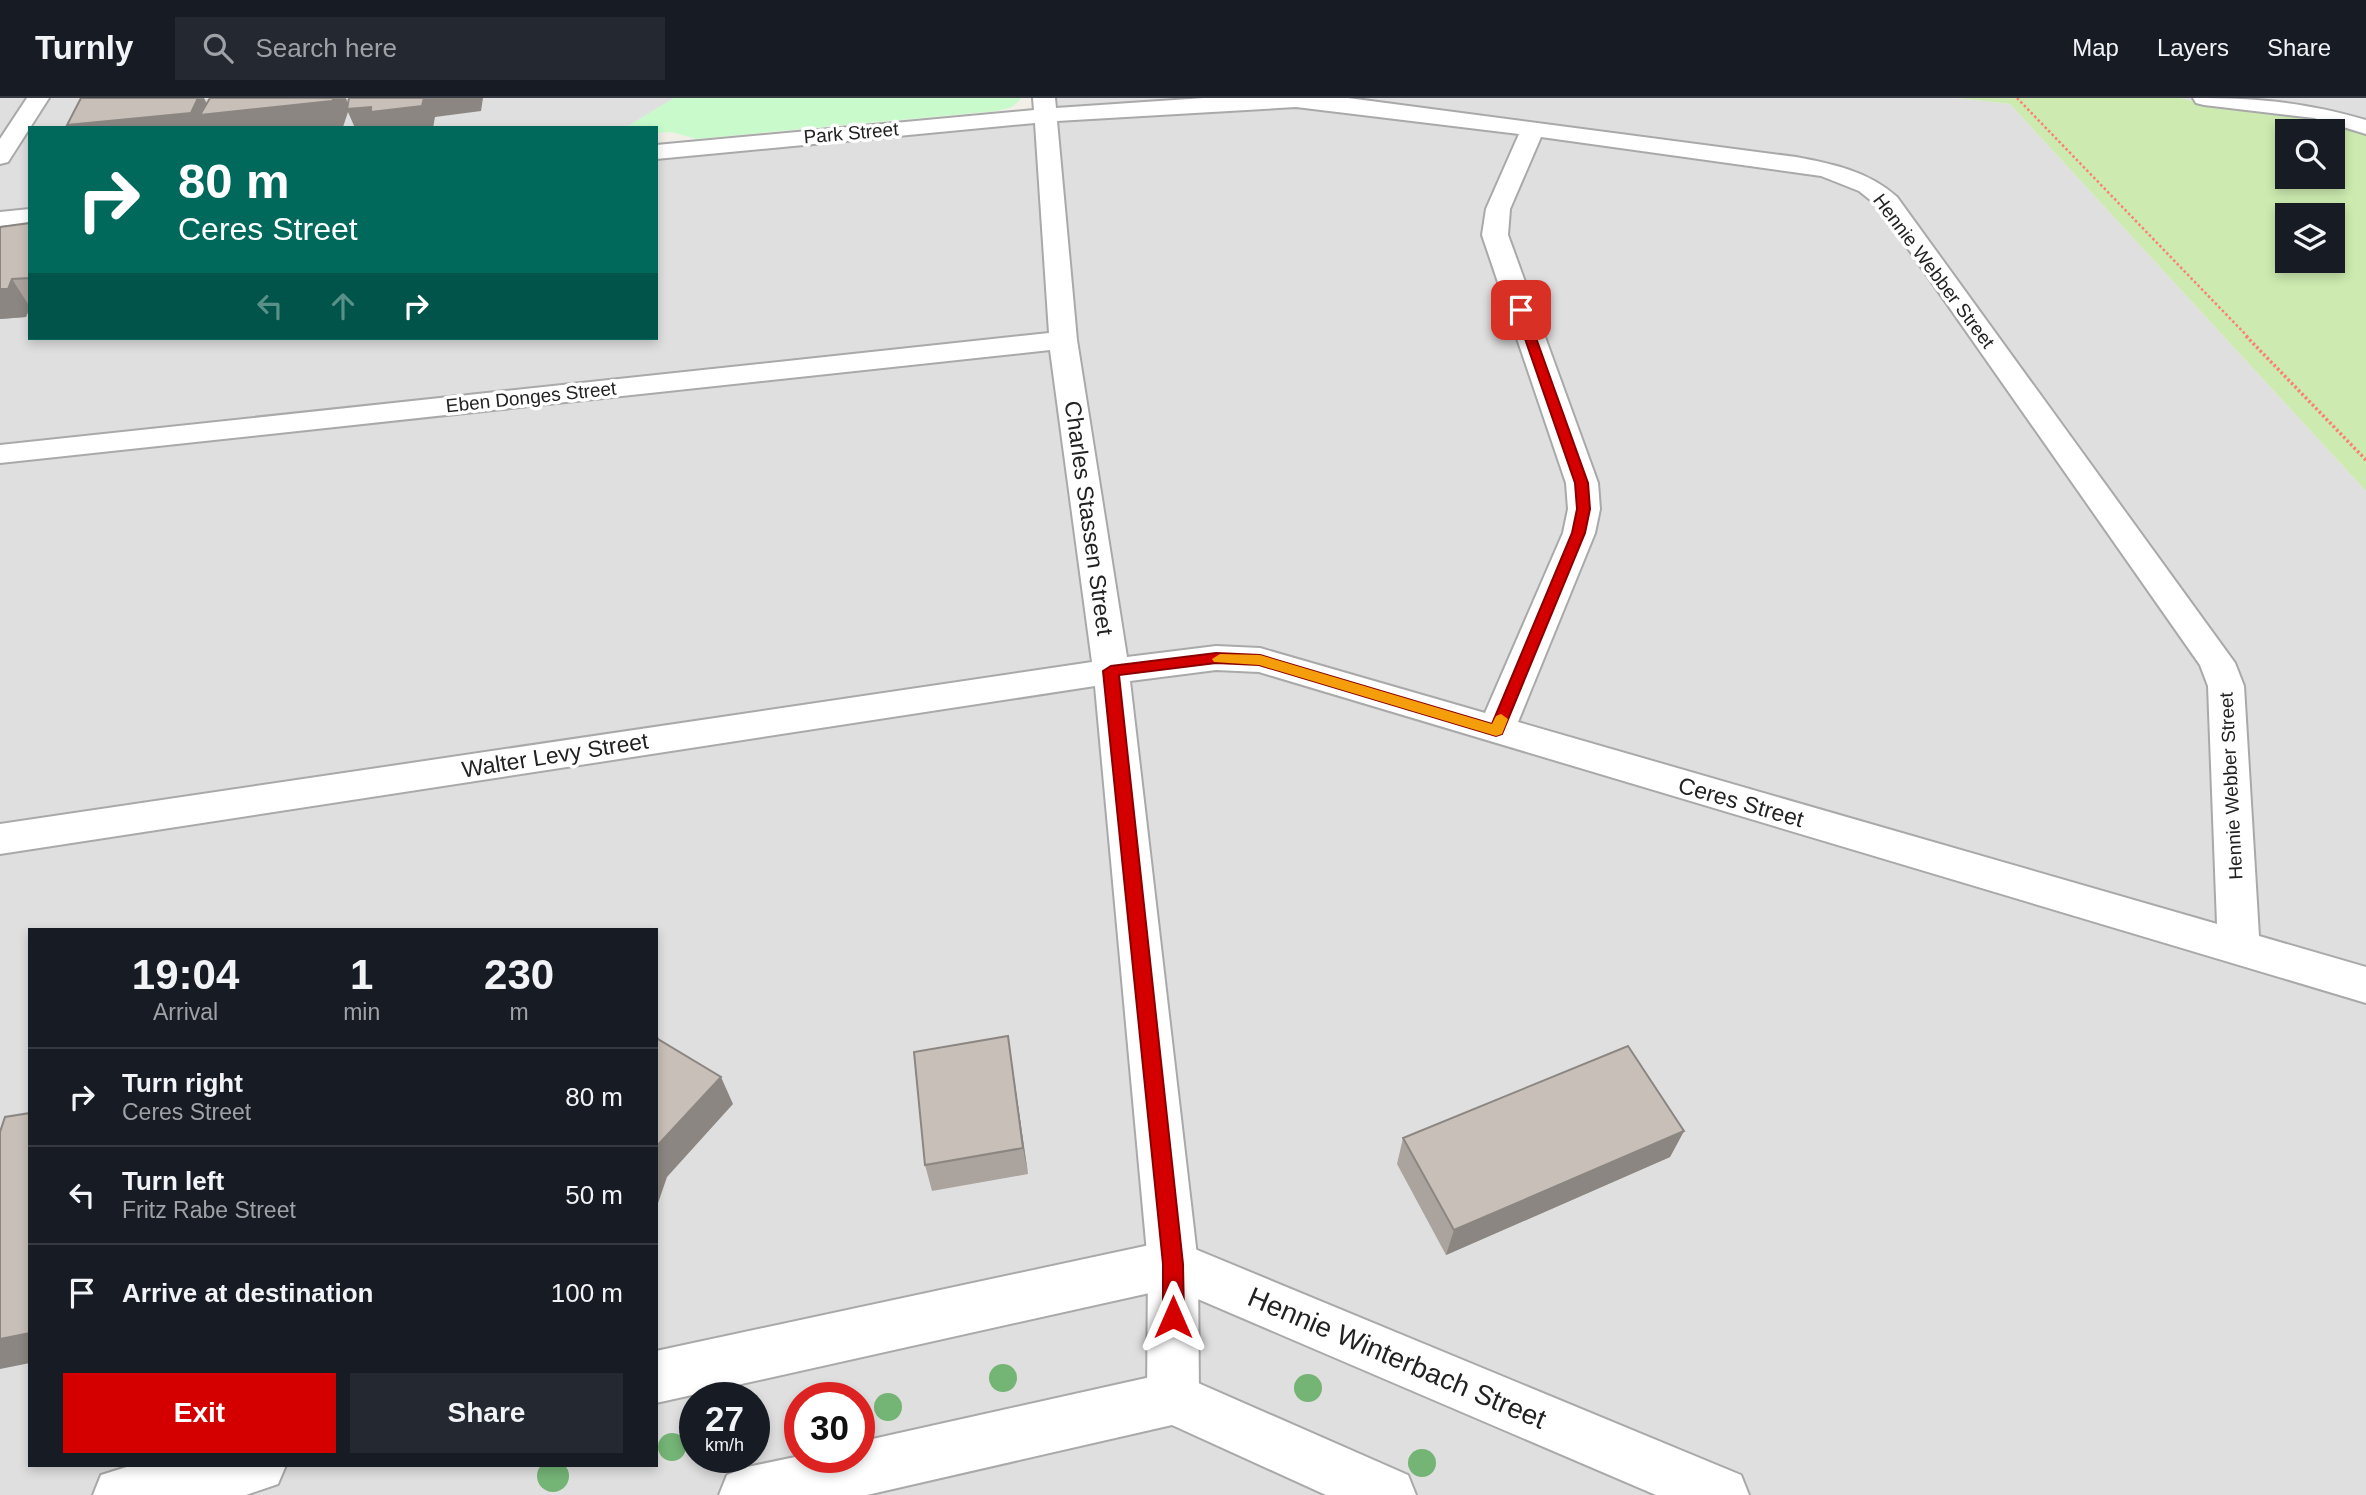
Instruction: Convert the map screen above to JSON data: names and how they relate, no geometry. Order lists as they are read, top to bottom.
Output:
{
  "streets": {
    "street": [
      "Park Street",
      "Hennie Webber Street",
      "Eben Donges Street",
      "Charles Stassen Street",
      "Walter Levy Street",
      "Ceres Street",
      "Hennie Winterbach Street"
    ]
  },
  "crossings": [
    ["Park Street", "Hennie Webber Street"],
    ["Park Street", "Charles Stassen Street"],
    ["Hennie Webber Street", "Charles Stassen Street"],
    ["Hennie Webber Street", "Ceres Street"],
    ["Eben Donges Street", "Charles Stassen Street"],
    ["Charles Stassen Street", "Walter Levy Street"],
    ["Charles Stassen Street", "Ceres Street"],
    ["Charles Stassen Street", "Hennie Winterbach Street"],
    ["Walter Levy Street", "Ceres Street"]
  ],
  "page": {
    "header": "Turnly",
    "search": "Search here",
    "nav": ["Map", "Layers", "Share"],
    "turn": ["80 m", "Ceres Street"],
    "eta": [
      "19:04",
      "Arrival",
      "1",
      "min",
      "230",
      "m"
    ],
    "list": [
      {
        "name": "Turn right",
        "note": "Ceres Street",
        "value": "80 m"
      },
      {
        "name": "Turn left",
        "note": "Fritz Rabe Street",
        "value": "50 m"
      },
      {
        "name": "Arrive at destination",
        "value": "100 m"
      }
    ],
    "buttons": ["Exit", "Share"],
    "speed": "27 km/h",
    "limit": "30"
  }
}
